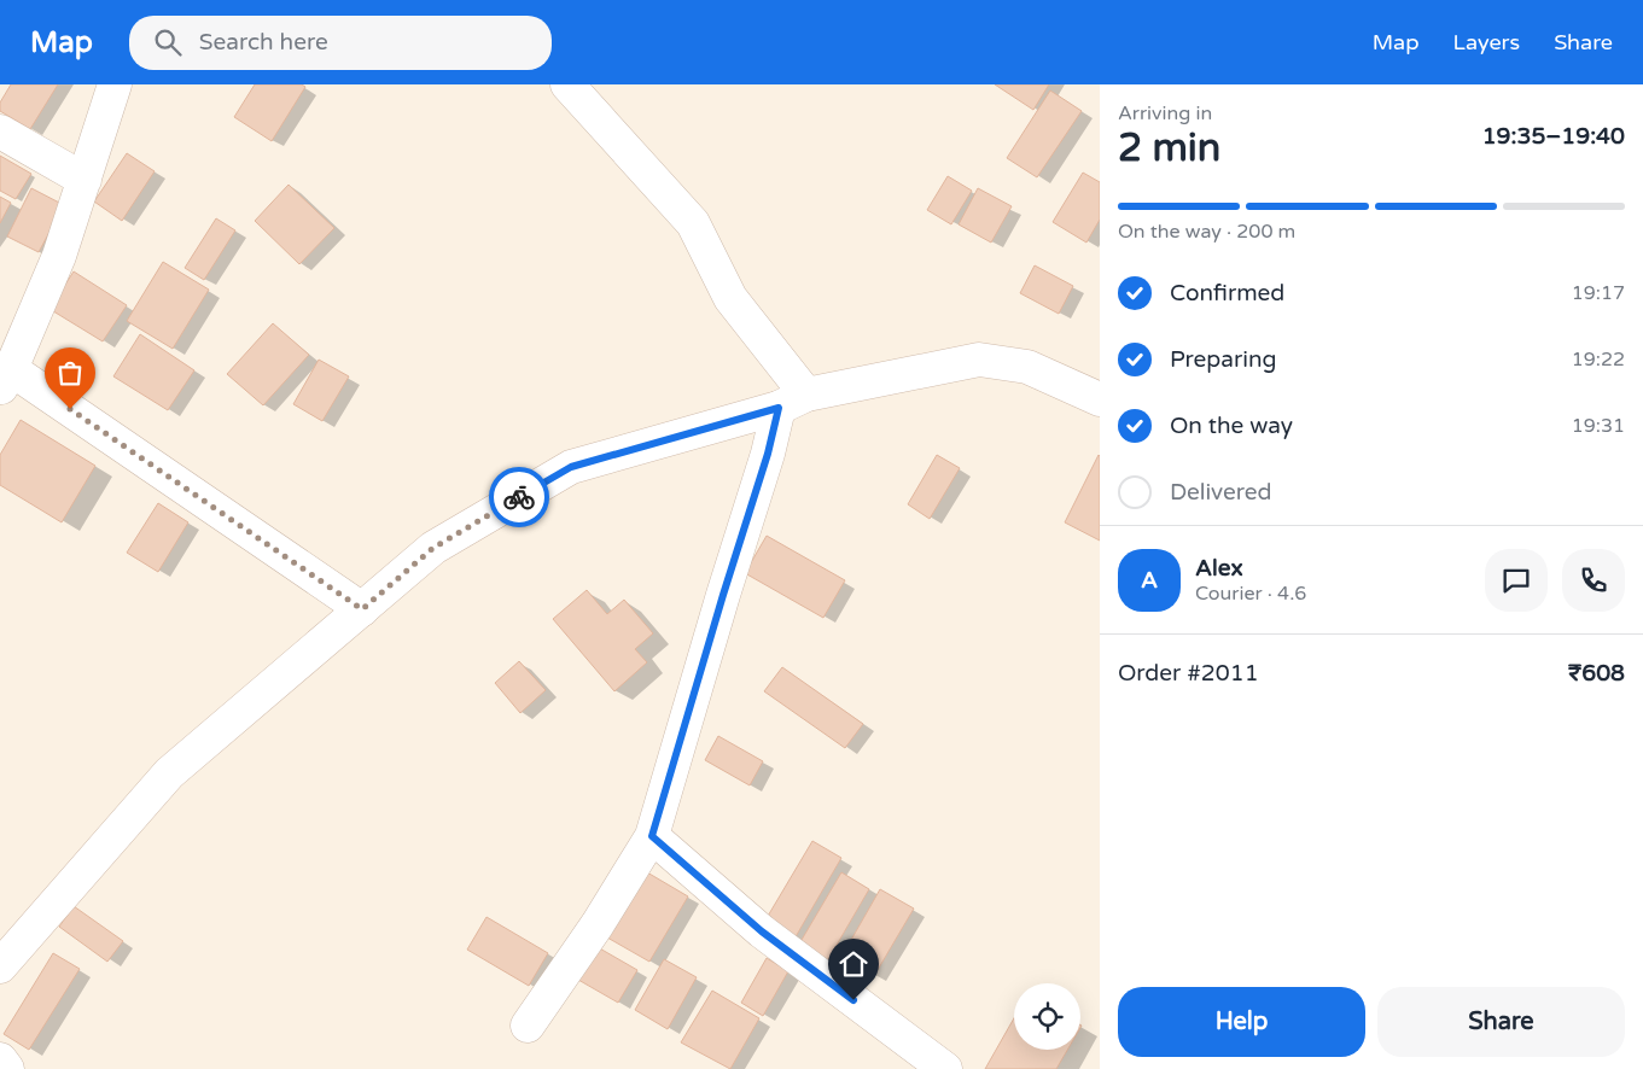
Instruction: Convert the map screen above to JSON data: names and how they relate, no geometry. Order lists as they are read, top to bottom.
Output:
{
  "page": {
    "header": "Map",
    "search": "Search here",
    "nav": ["Map", "Layers", "Share"],
    "heading": ["2 min", "Arriving in", "19:35–19:40"],
    "panel": [
      "Alex",
      "Courier · 4.6",
      "Order #2011",
      "₹608"
    ],
    "bar": "On the way · 200 m",
    "list": [
      ["Confirmed", "19:17"],
      ["Preparing", "19:22"],
      ["On the way", "19:31"],
      "Delivered"
    ],
    "round": "A",
    "buttons": ["Help", "Share"]
  }
}
